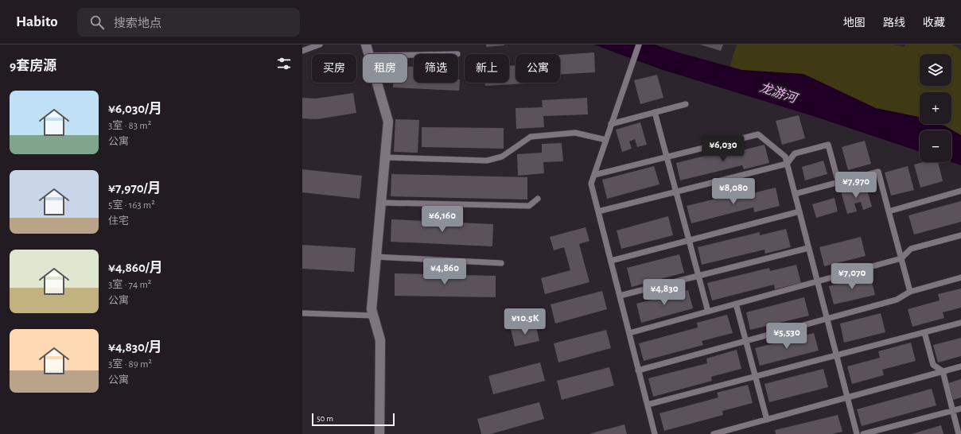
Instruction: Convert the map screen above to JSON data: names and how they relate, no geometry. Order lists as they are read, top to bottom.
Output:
{
  "water": ["龙游河"],
  "scale_bar": "50 m",
  "page": {
    "header": "Habito",
    "search": "搜索地点",
    "nav": ["地图", "路线", "收藏"],
    "heading": "9套房源",
    "map_buttons": ["+", "−"],
    "chip": [
      "买房",
      "租房",
      "筛选",
      "新上",
      "公寓"
    ],
    "list": [
      {
        "name": "¥6,030/月",
        "note": "3室 · 83 m² · 公寓"
      },
      {
        "name": "¥7,970/月",
        "note": "5室 · 163 m² · 住宅"
      },
      {
        "name": "¥4,860/月",
        "note": "3室 · 74 m² · 公寓"
      },
      {
        "name": "¥4,830/月",
        "note": "3室 · 89 m² · 公寓"
      }
    ],
    "price": [
      "¥6,030",
      "¥7,970",
      "¥8,080",
      "¥6,160",
      "¥4,860",
      "¥7,070",
      "¥4,830",
      "¥10.5K",
      "¥5,530"
    ],
    "scale": "50 m"
  }
}
